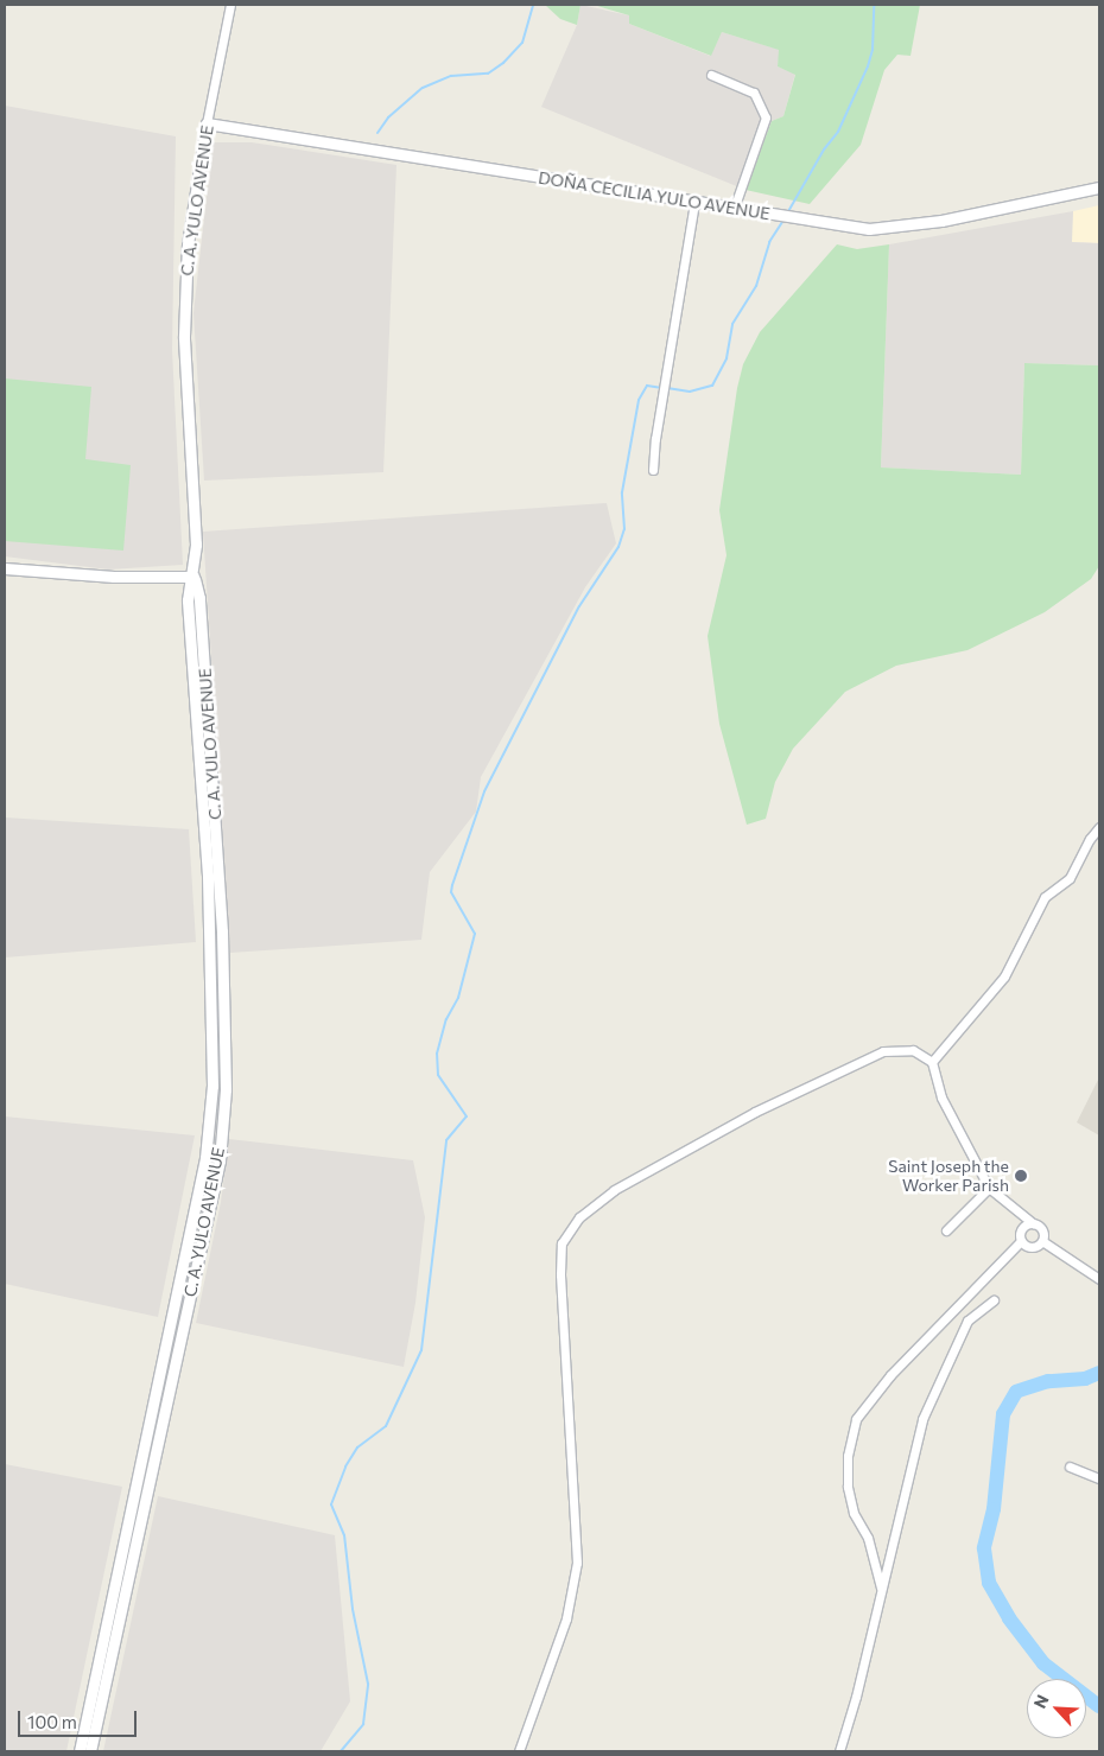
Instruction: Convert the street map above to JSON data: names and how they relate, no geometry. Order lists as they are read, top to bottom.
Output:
{
  "streets": {
    "main road": ["DOÑA CECILIA YULO AVENUE", "C. A. YULO AVENUE"]
  },
  "crossings": [
    ["DOÑA CECILIA YULO AVENUE", "C. A. YULO AVENUE"]
  ],
  "places": ["Saint Joseph the Worker Parish"],
  "scale_bar": "100 m",
  "north": "top left"
}
